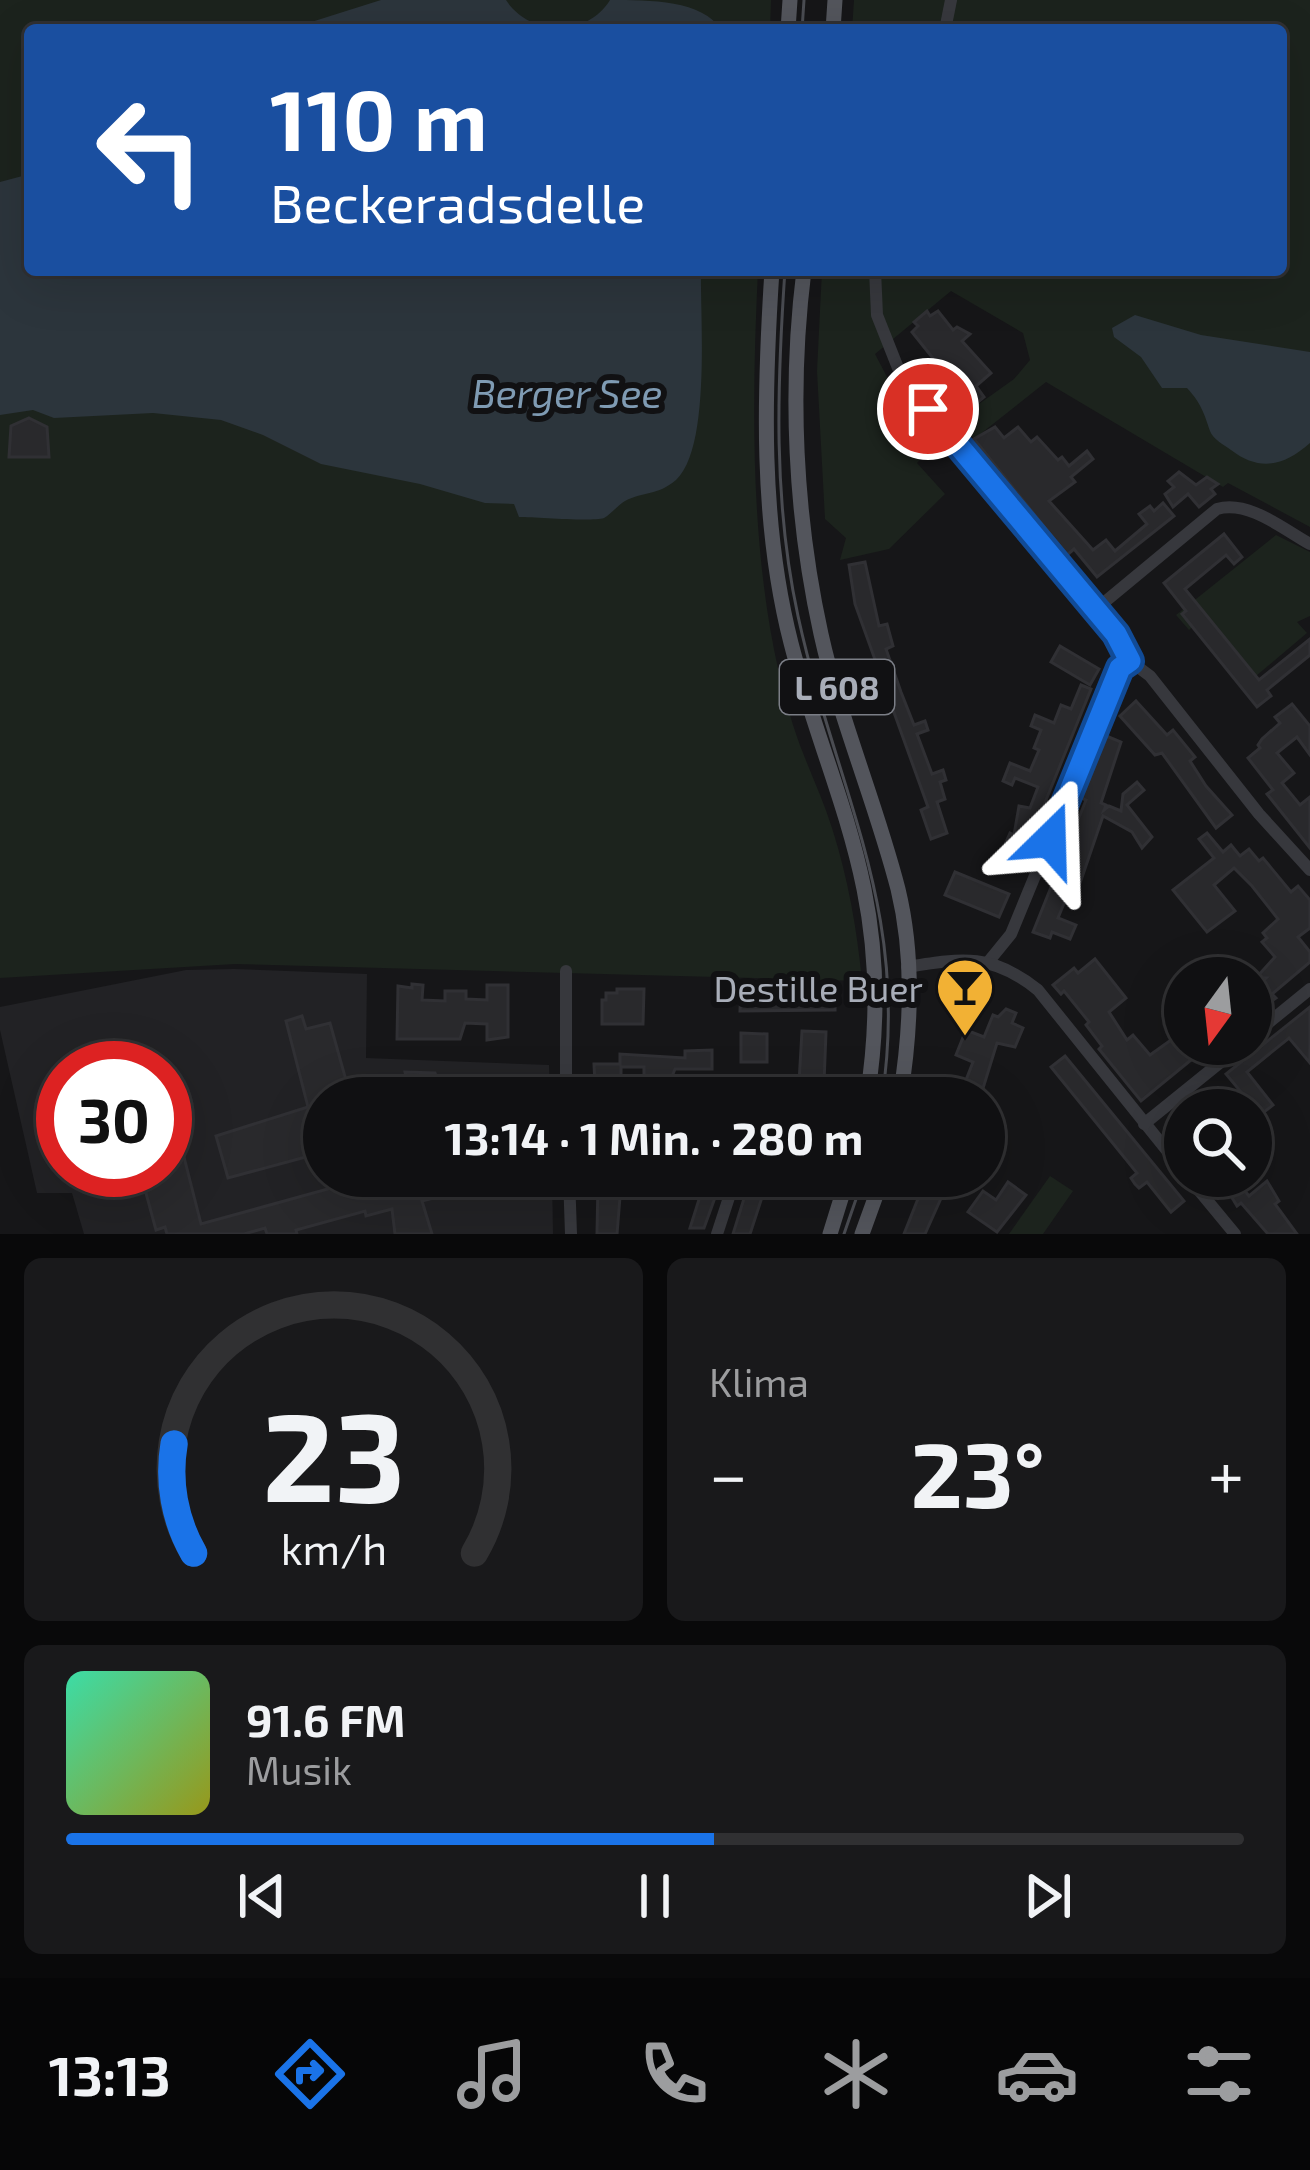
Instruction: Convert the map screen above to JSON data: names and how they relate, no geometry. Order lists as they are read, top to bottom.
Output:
{
  "streets": {
    "main road": ["L 608"]
  },
  "water": ["Berger See"],
  "places": {
    "bar": ["Destille Buer"]
  },
  "north": "bottom",
  "page": {
    "turn": ["110 m", "Beckeradsdelle"],
    "limit": "30",
    "trip": "13:14 · 1 Min. · 280 m",
    "tile": "Klima",
    "heat": ["−", "23°", "+"],
    "song": ["91.6 FM", "Musik"],
    "tabs": "13:13",
    "gauge": ["23", "km/h"]
  }
}
